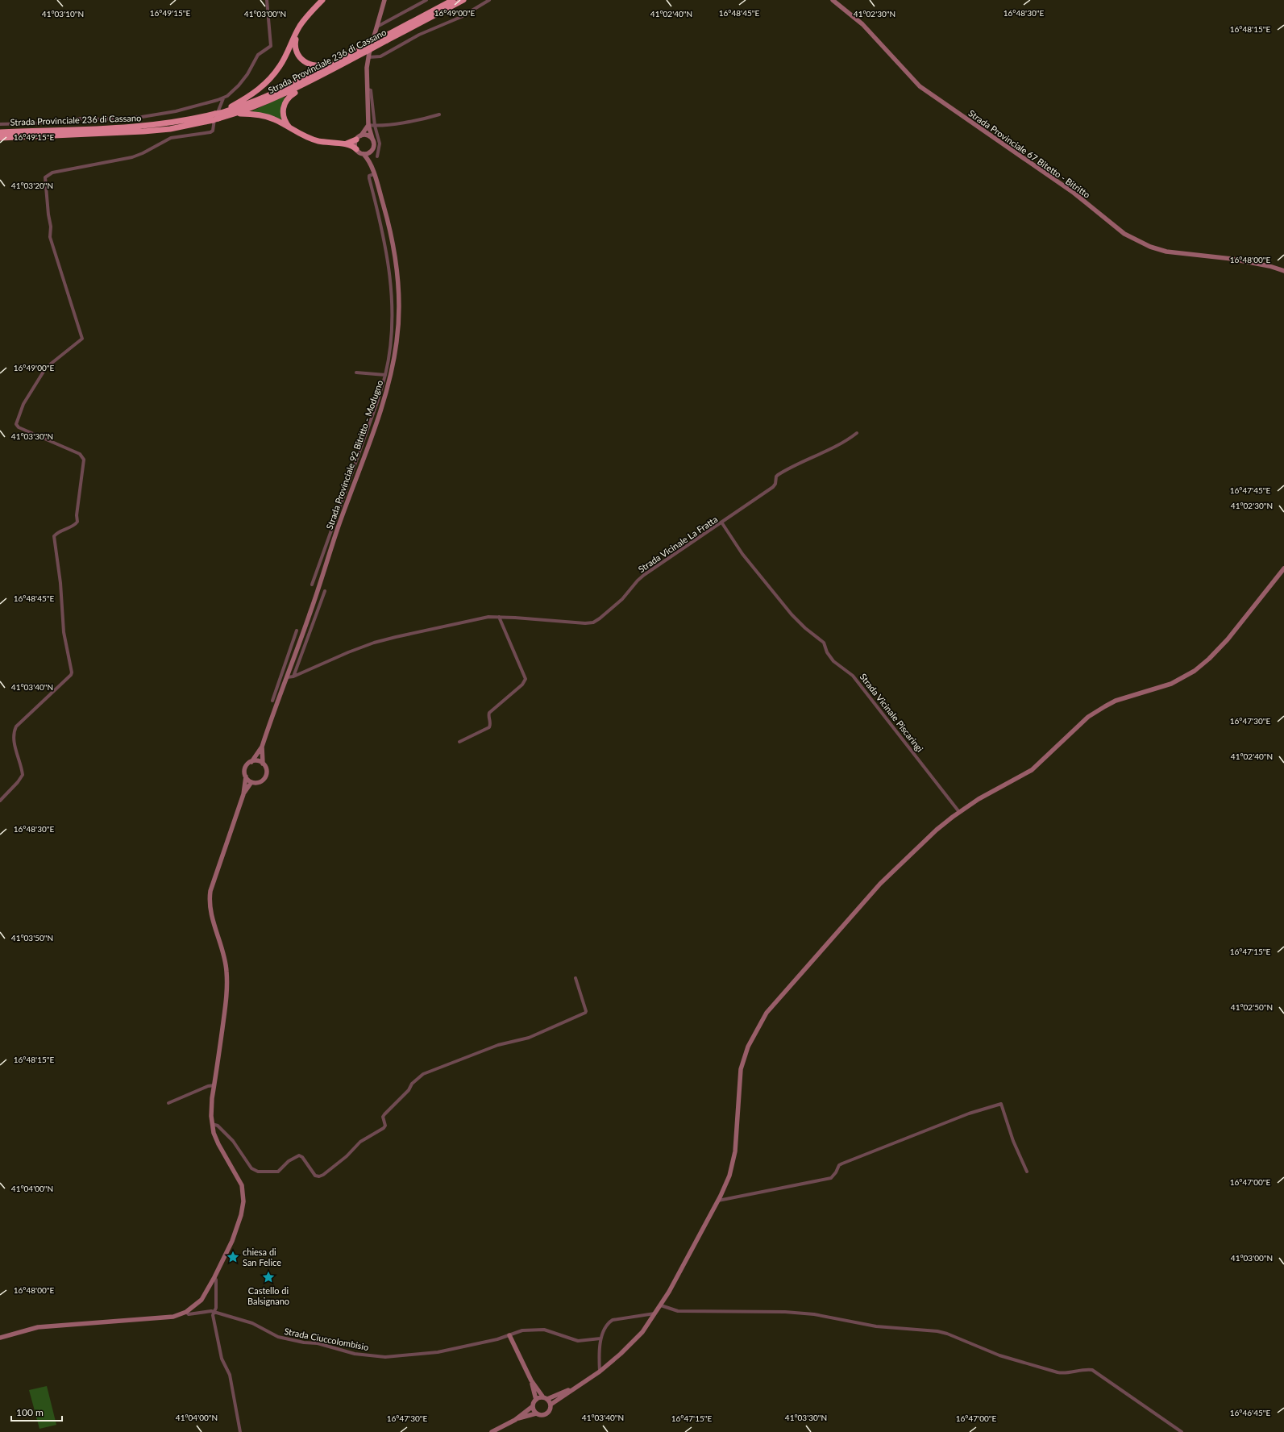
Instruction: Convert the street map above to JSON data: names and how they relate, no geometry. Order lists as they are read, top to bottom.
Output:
{
  "streets": {
    "highway": ["Strada Provinciale 236 di Cassano"],
    "main road": ["Strada Provinciale 67 Bitetto - Bitritto", "Strada Provinciale 92 Bitritto - Modugno"],
    "street": ["Strada Vicinale La Fratta", "Strada Vicinale Piscaringi", "Strada Ciuccolombisio"]
  },
  "crossings": [
    ["Strada Provinciale 92 Bitritto - Modugno", "Strada Vicinale La Fratta"],
    ["Strada Vicinale La Fratta", "Strada Vicinale Piscaringi"]
  ],
  "places": {
    "place": ["chiesa di San Felice", "Castello di Balsignano"]
  },
  "scale_bar": "100 m",
  "coordinates": [
    "16°49'15\"E",
    "16°49'00\"E",
    "16°48'45\"E",
    "16°48'30\"E",
    "41°03'10\"N",
    "41°03'00\"N",
    "41°02'40\"N",
    "41°02'30\"N",
    "16°48'15\"E",
    "41°03'20\"N",
    "16°48'00\"E",
    "41°03'30\"N",
    "16°47'45\"E",
    "41°03'40\"N",
    "16°47'30\"E",
    "41°03'50\"N",
    "16°47'15\"E",
    "41°02'50\"N",
    "16°47'00\"E",
    "41°04'00\"N",
    "16°46'45\"E"
  ]
}
